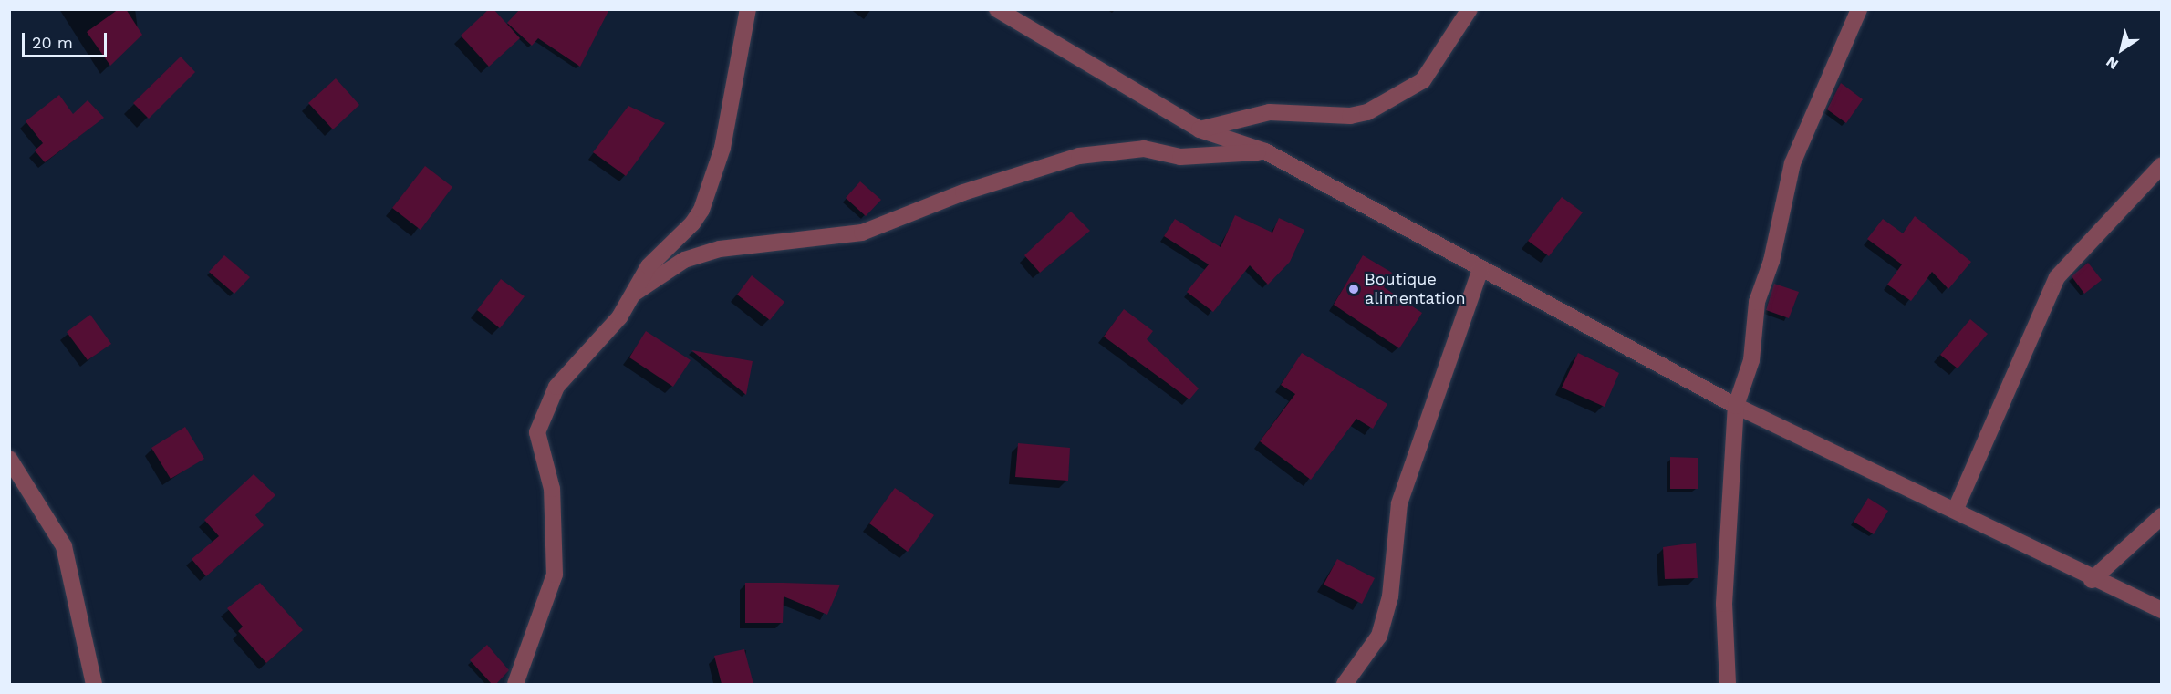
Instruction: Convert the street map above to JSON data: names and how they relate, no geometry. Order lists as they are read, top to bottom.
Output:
{
  "places": ["Boutique alimentation"],
  "scale_bar": "20 m",
  "north": "bottom left"
}
